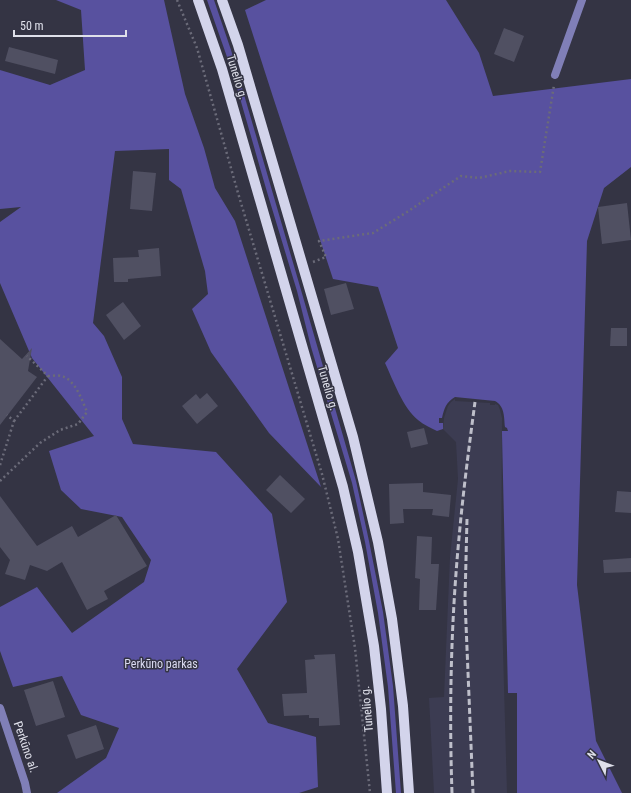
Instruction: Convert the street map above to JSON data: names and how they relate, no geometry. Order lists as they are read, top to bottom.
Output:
{
  "streets": {
    "main road": ["Tunelio g."],
    "street": ["Perkūno al."]
  },
  "parks": ["Perkūno parkas"],
  "scale_bar": "50 m",
  "north": "top left"
}
